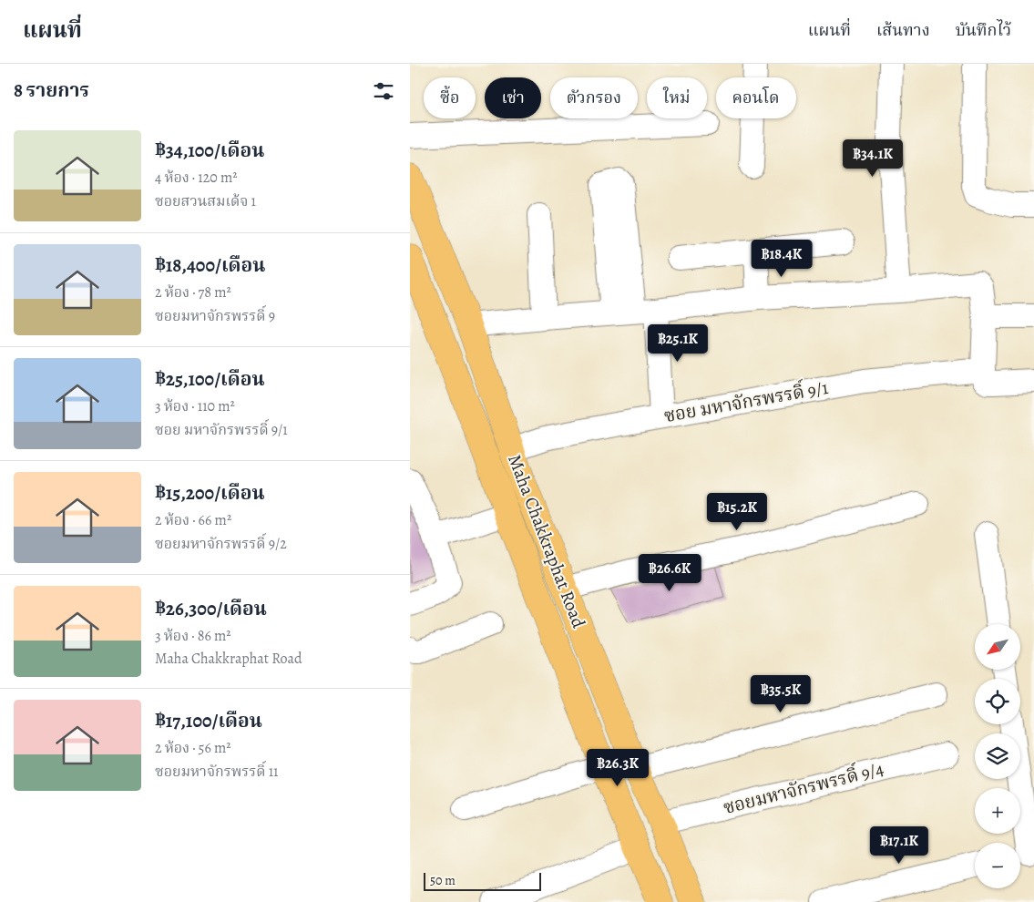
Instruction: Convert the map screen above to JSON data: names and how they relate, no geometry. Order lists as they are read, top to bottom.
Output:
{
  "streets": {
    "main road": ["Maha Chakkraphat Road"],
    "street": ["ซอย มหาจักรพรรดิ์ 9/1", "ซอยมหาจักรพรรดิ์ 9/4"]
  },
  "crossings": [
    ["ซอย มหาจักรพรรดิ์ 9/1", "Maha Chakkraphat Road"],
    ["Maha Chakkraphat Road", "ซอยมหาจักรพรรดิ์ 9/4"]
  ],
  "scale_bar": "50 m",
  "north": "bottom left",
  "page": {
    "header": "แผนที่",
    "nav": ["แผนที่", "เส้นทาง", "บันทึกไว้"],
    "heading": "8 รายการ",
    "chip": [
      "ซื้อ",
      "เช่า",
      "ตัวกรอง",
      "ใหม่",
      "คอนโด"
    ],
    "list": [
      {
        "name": "฿34,100/เดือน",
        "note": "4 ห้อง · 120 m² · ซอยสวนสมเด้จ 1"
      },
      {
        "name": "฿18,400/เดือน",
        "note": "2 ห้อง · 78 m² · ซอยมหาจักรพรรดิ์ 9"
      },
      {
        "name": "฿25,100/เดือน",
        "note": "3 ห้อง · 110 m² · ซอย มหาจักรพรรดิ์ 9/1"
      },
      {
        "name": "฿15,200/เดือน",
        "note": "2 ห้อง · 66 m² · ซอยมหาจักรพรรดิ์ 9/2"
      },
      {
        "name": "฿26,300/เดือน",
        "note": "3 ห้อง · 86 m² · Maha Chakkraphat Road"
      },
      {
        "name": "฿17,100/เดือน",
        "note": "2 ห้อง · 56 m² · ซอยมหาจักรพรรดิ์ 11"
      }
    ],
    "price": [
      "฿34.1K",
      "฿18.4K",
      "฿25.1K",
      "฿15.2K",
      "฿26.6K",
      "฿35.5K",
      "฿26.3K",
      "฿17.1K"
    ],
    "map_buttons": ["+", "−"],
    "scale": "50 m"
  }
}
